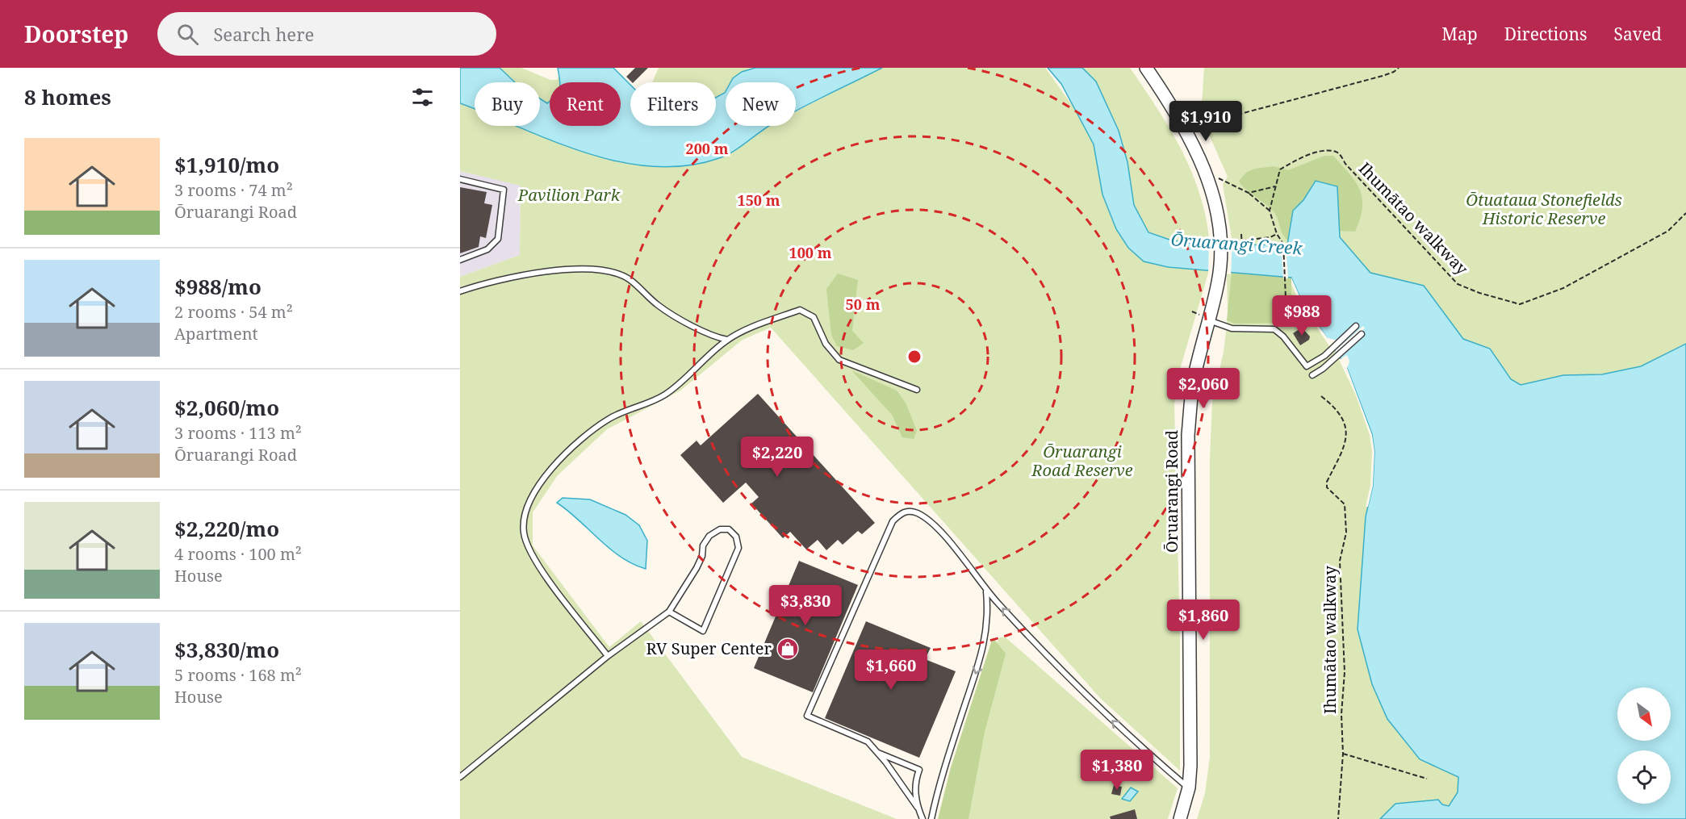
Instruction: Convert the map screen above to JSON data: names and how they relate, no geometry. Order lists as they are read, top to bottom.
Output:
{
  "streets": {
    "street": ["Ōruarangi Road"],
    "path": ["Ihumātao walkway"]
  },
  "water": ["Ōruarangi Creek"],
  "parks": ["Pavilion Park", "Ōtuataua Stonefields Historic Reserve", "Ōruarangi Road Reserve"],
  "places": {
    "shop": ["RV Super Center"]
  },
  "north": "bottom right",
  "page": {
    "header": "Doorstep",
    "search": "Search here",
    "nav": ["Map", "Directions", "Saved"],
    "heading": "8 homes",
    "chip": [
      "Buy",
      "Rent",
      "Filters",
      "New"
    ],
    "price": [
      "$1,910",
      "$988",
      "$2,060",
      "$2,220",
      "$3,830",
      "$1,860",
      "$1,660",
      "$1,380"
    ],
    "list": [
      {
        "name": "$1,910/mo",
        "note": "3 rooms · 74 m² · Ōruarangi Road"
      },
      {
        "name": "$988/mo",
        "note": "2 rooms · 54 m² · Apartment"
      },
      {
        "name": "$2,060/mo",
        "note": "3 rooms · 113 m² · Ōruarangi Road"
      },
      {
        "name": "$2,220/mo",
        "note": "4 rooms · 100 m² · House"
      },
      {
        "name": "$3,830/mo",
        "note": "5 rooms · 168 m² · House"
      }
    ]
  },
  "rings": [
    "200 m",
    "150 m",
    "100 m",
    "50 m"
  ]
}
